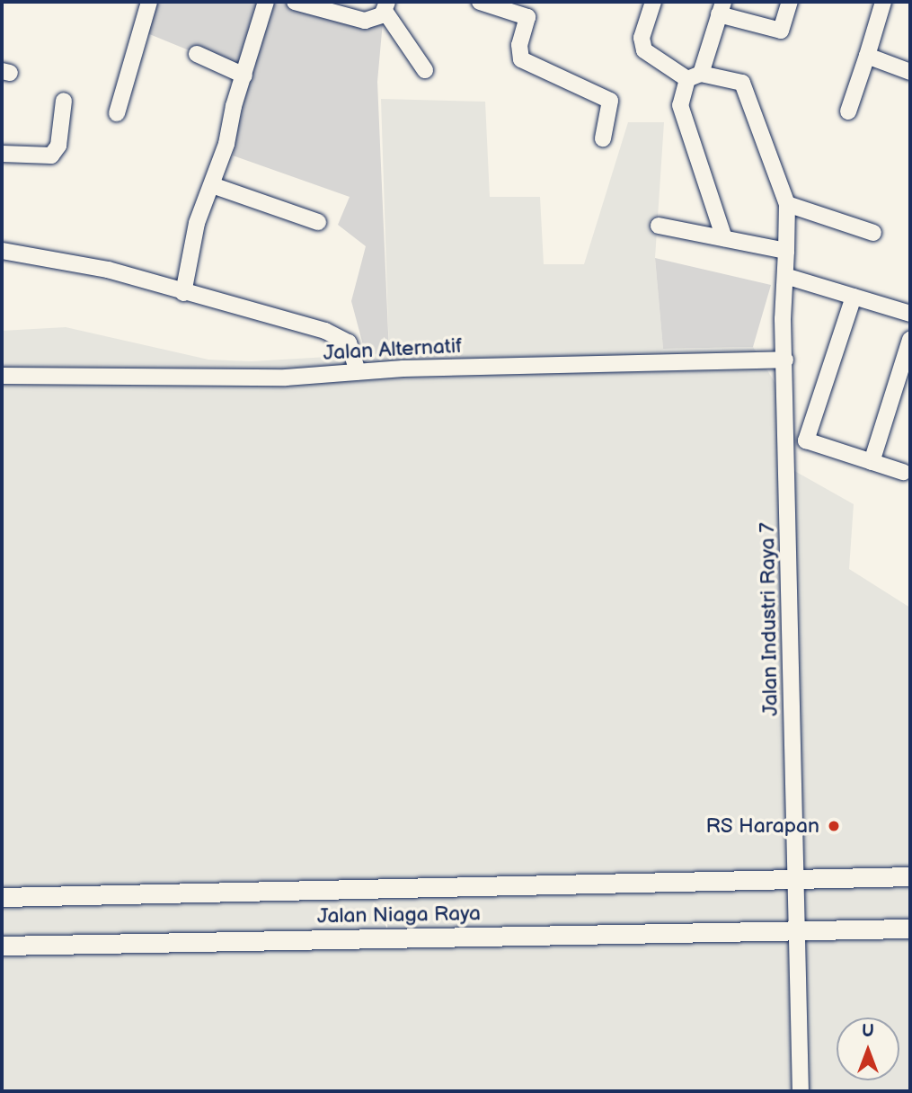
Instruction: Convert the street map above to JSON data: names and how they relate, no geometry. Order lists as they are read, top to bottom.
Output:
{
  "streets": {
    "main road": ["Jalan Niaga Raya"],
    "street": ["Jalan Alternatif", "Jalan Industri Raya 7"]
  },
  "crossings": [
    ["Jalan Alternatif", "Jalan Industri Raya 7"],
    ["Jalan Industri Raya 7", "Jalan Niaga Raya"]
  ],
  "places": ["RS Harapan"],
  "north": "top"
}
